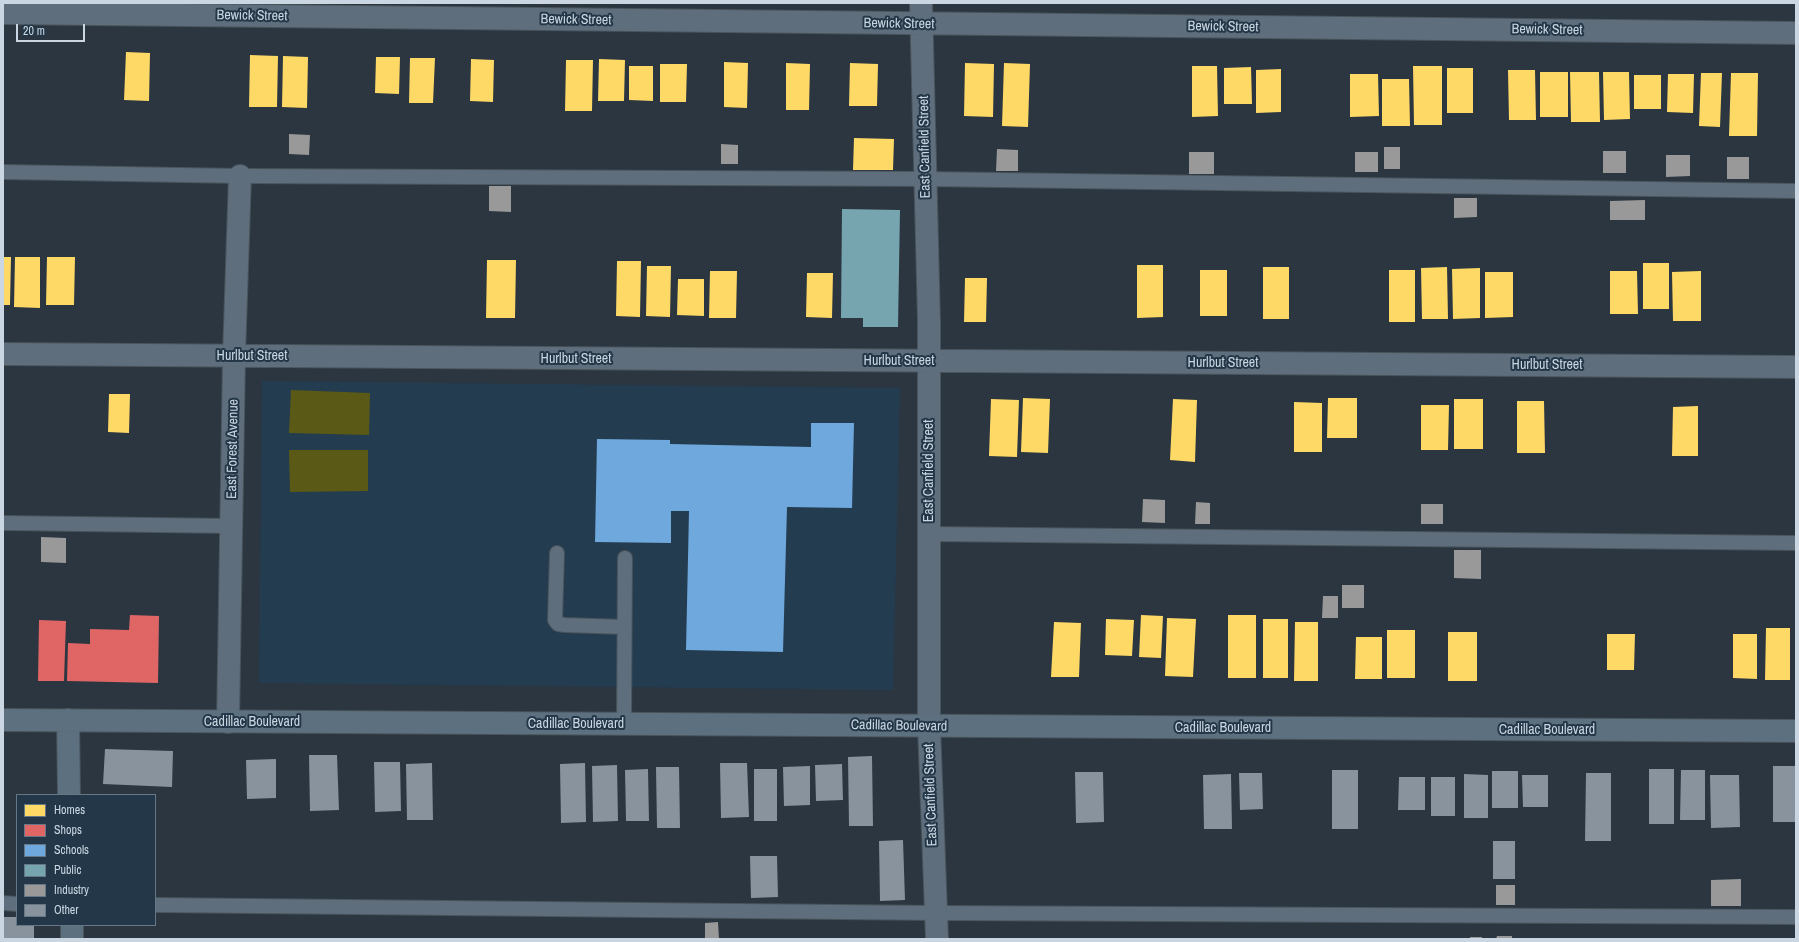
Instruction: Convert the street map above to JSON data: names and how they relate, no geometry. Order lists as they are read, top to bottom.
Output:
{
  "streets": {
    "street": [
      "Bewick Street",
      "East Canfield Street",
      "Hurlbut Street",
      "East Forest Avenue",
      "Cadillac Boulevard"
    ]
  },
  "crossings": [
    ["Bewick Street", "East Canfield Street"],
    ["East Canfield Street", "Hurlbut Street"],
    ["East Canfield Street", "Cadillac Boulevard"],
    ["Hurlbut Street", "East Forest Avenue"],
    ["East Forest Avenue", "Cadillac Boulevard"]
  ],
  "legend": [
    "Homes",
    "Shops",
    "Schools",
    "Public",
    "Industry",
    "Other"
  ],
  "scale_bar": "20 m"
}
